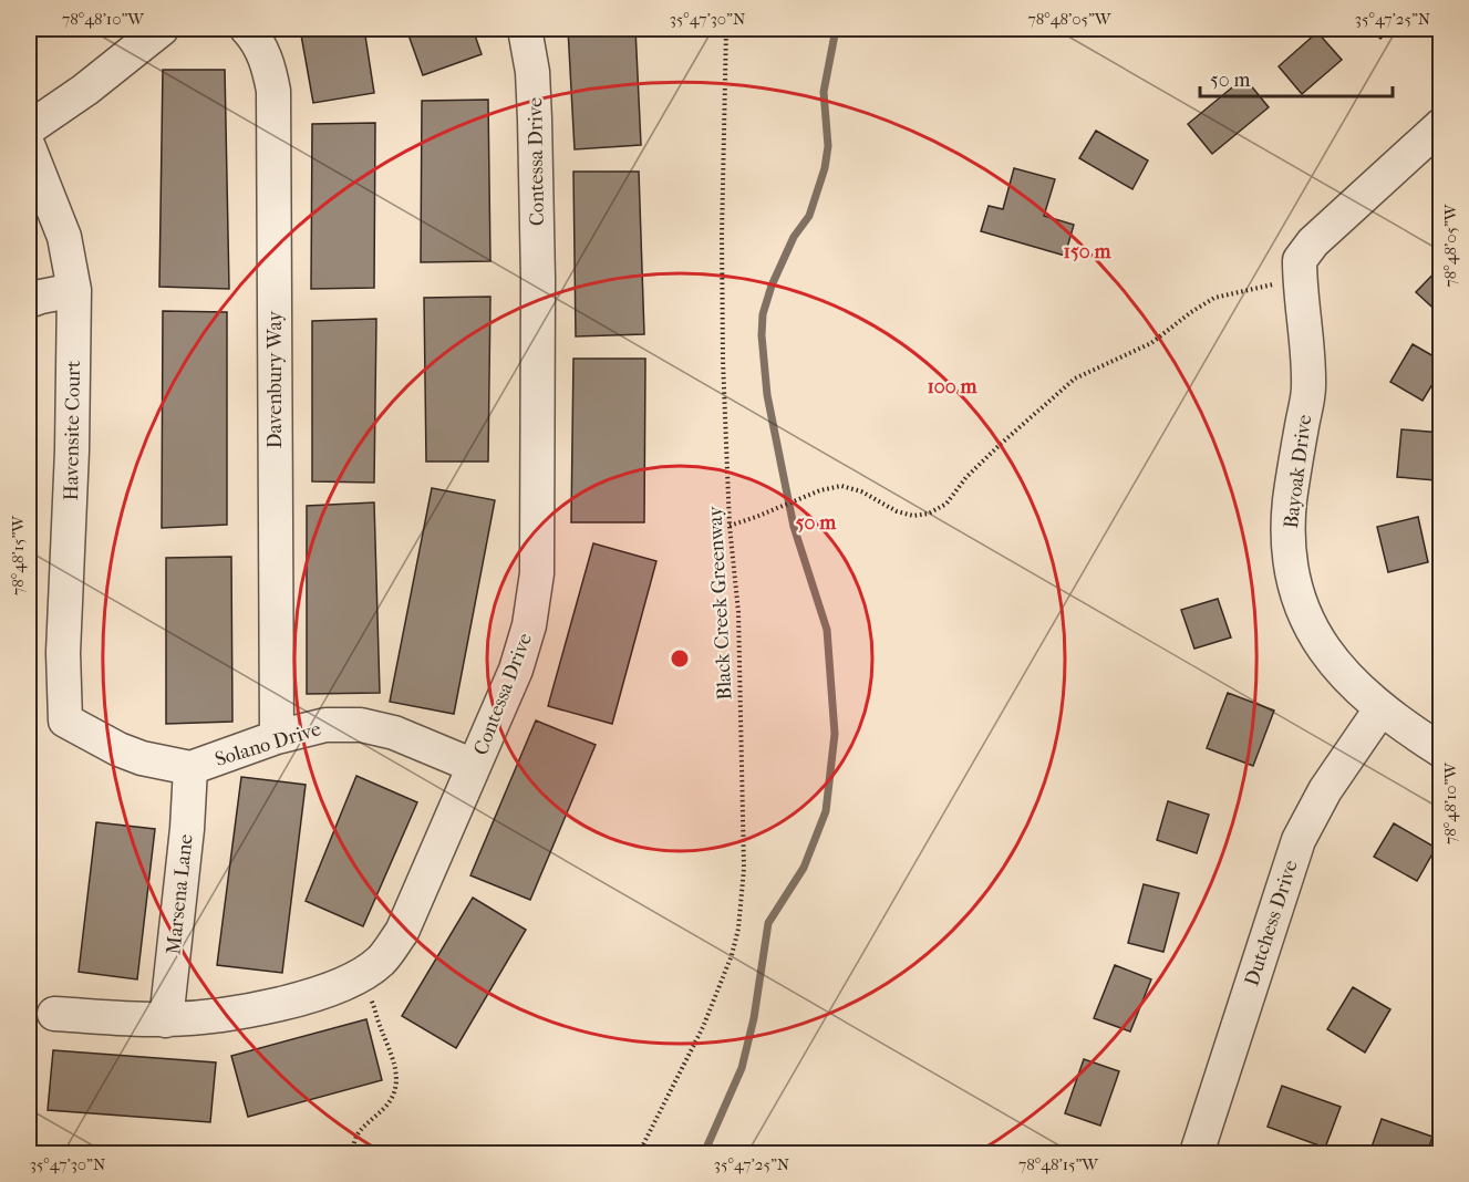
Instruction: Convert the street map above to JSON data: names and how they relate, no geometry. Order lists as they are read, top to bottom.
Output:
{
  "streets": {
    "street": [
      "Contessa Drive",
      "Davenbury Way",
      "Havensite Court",
      "Bayoak Drive",
      "Solano Drive",
      "Marsena Lane",
      "Dutchess Drive"
    ],
    "path": ["Black Creek Greenway"]
  },
  "crossings": [
    ["Contessa Drive", "Solano Drive"],
    ["Contessa Drive", "Marsena Lane"],
    ["Davenbury Way", "Solano Drive"],
    ["Havensite Court", "Solano Drive"],
    ["Bayoak Drive", "Dutchess Drive"],
    ["Solano Drive", "Marsena Lane"]
  ],
  "scale_bar": "50 m",
  "coordinates": [
    "78°48'10\"W",
    "35°47'30\"N",
    "78°48'05\"W",
    "35°47'25\"N",
    "78°48'15\"W"
  ],
  "rings": ["150 m", "100 m", "50 m"]
}
